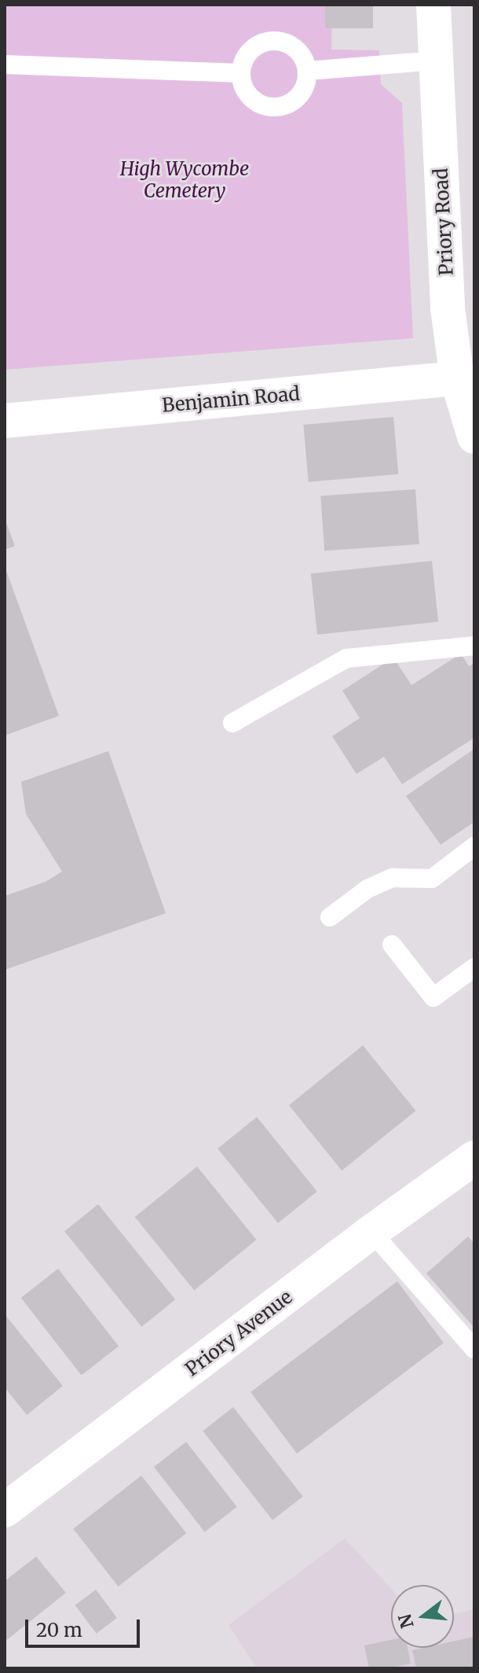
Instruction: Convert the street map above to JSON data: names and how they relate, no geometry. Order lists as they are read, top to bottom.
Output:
{
  "streets": {
    "street": ["Priory Road", "Benjamin Road", "Priory Avenue"]
  },
  "crossings": [
    ["Priory Road", "Benjamin Road"]
  ],
  "parks": ["High Wycombe Cemetery"],
  "scale_bar": "20 m",
  "north": "left"
}
